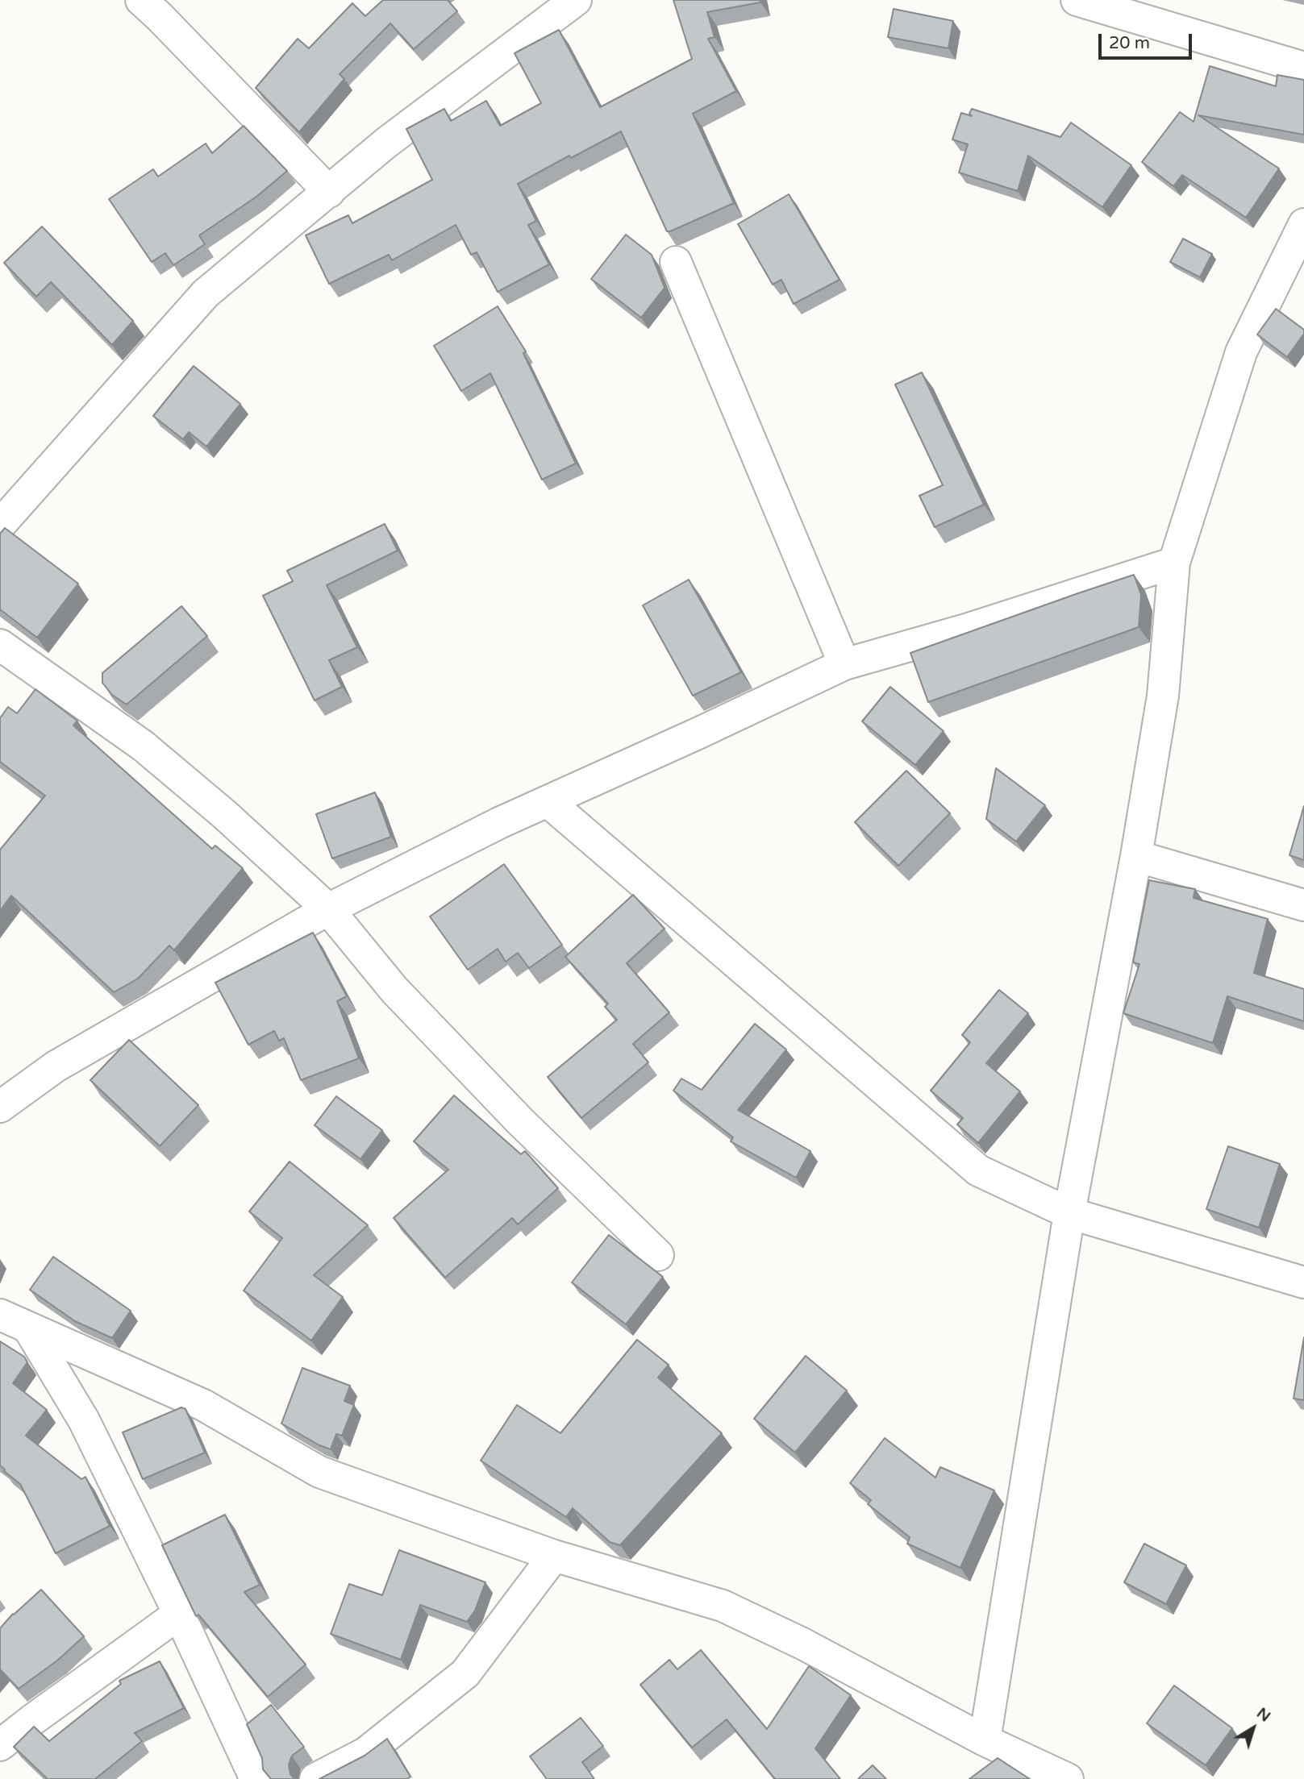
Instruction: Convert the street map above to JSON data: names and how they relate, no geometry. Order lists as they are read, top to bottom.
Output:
{
  "scale_bar": "20 m",
  "north": "top right"
}
